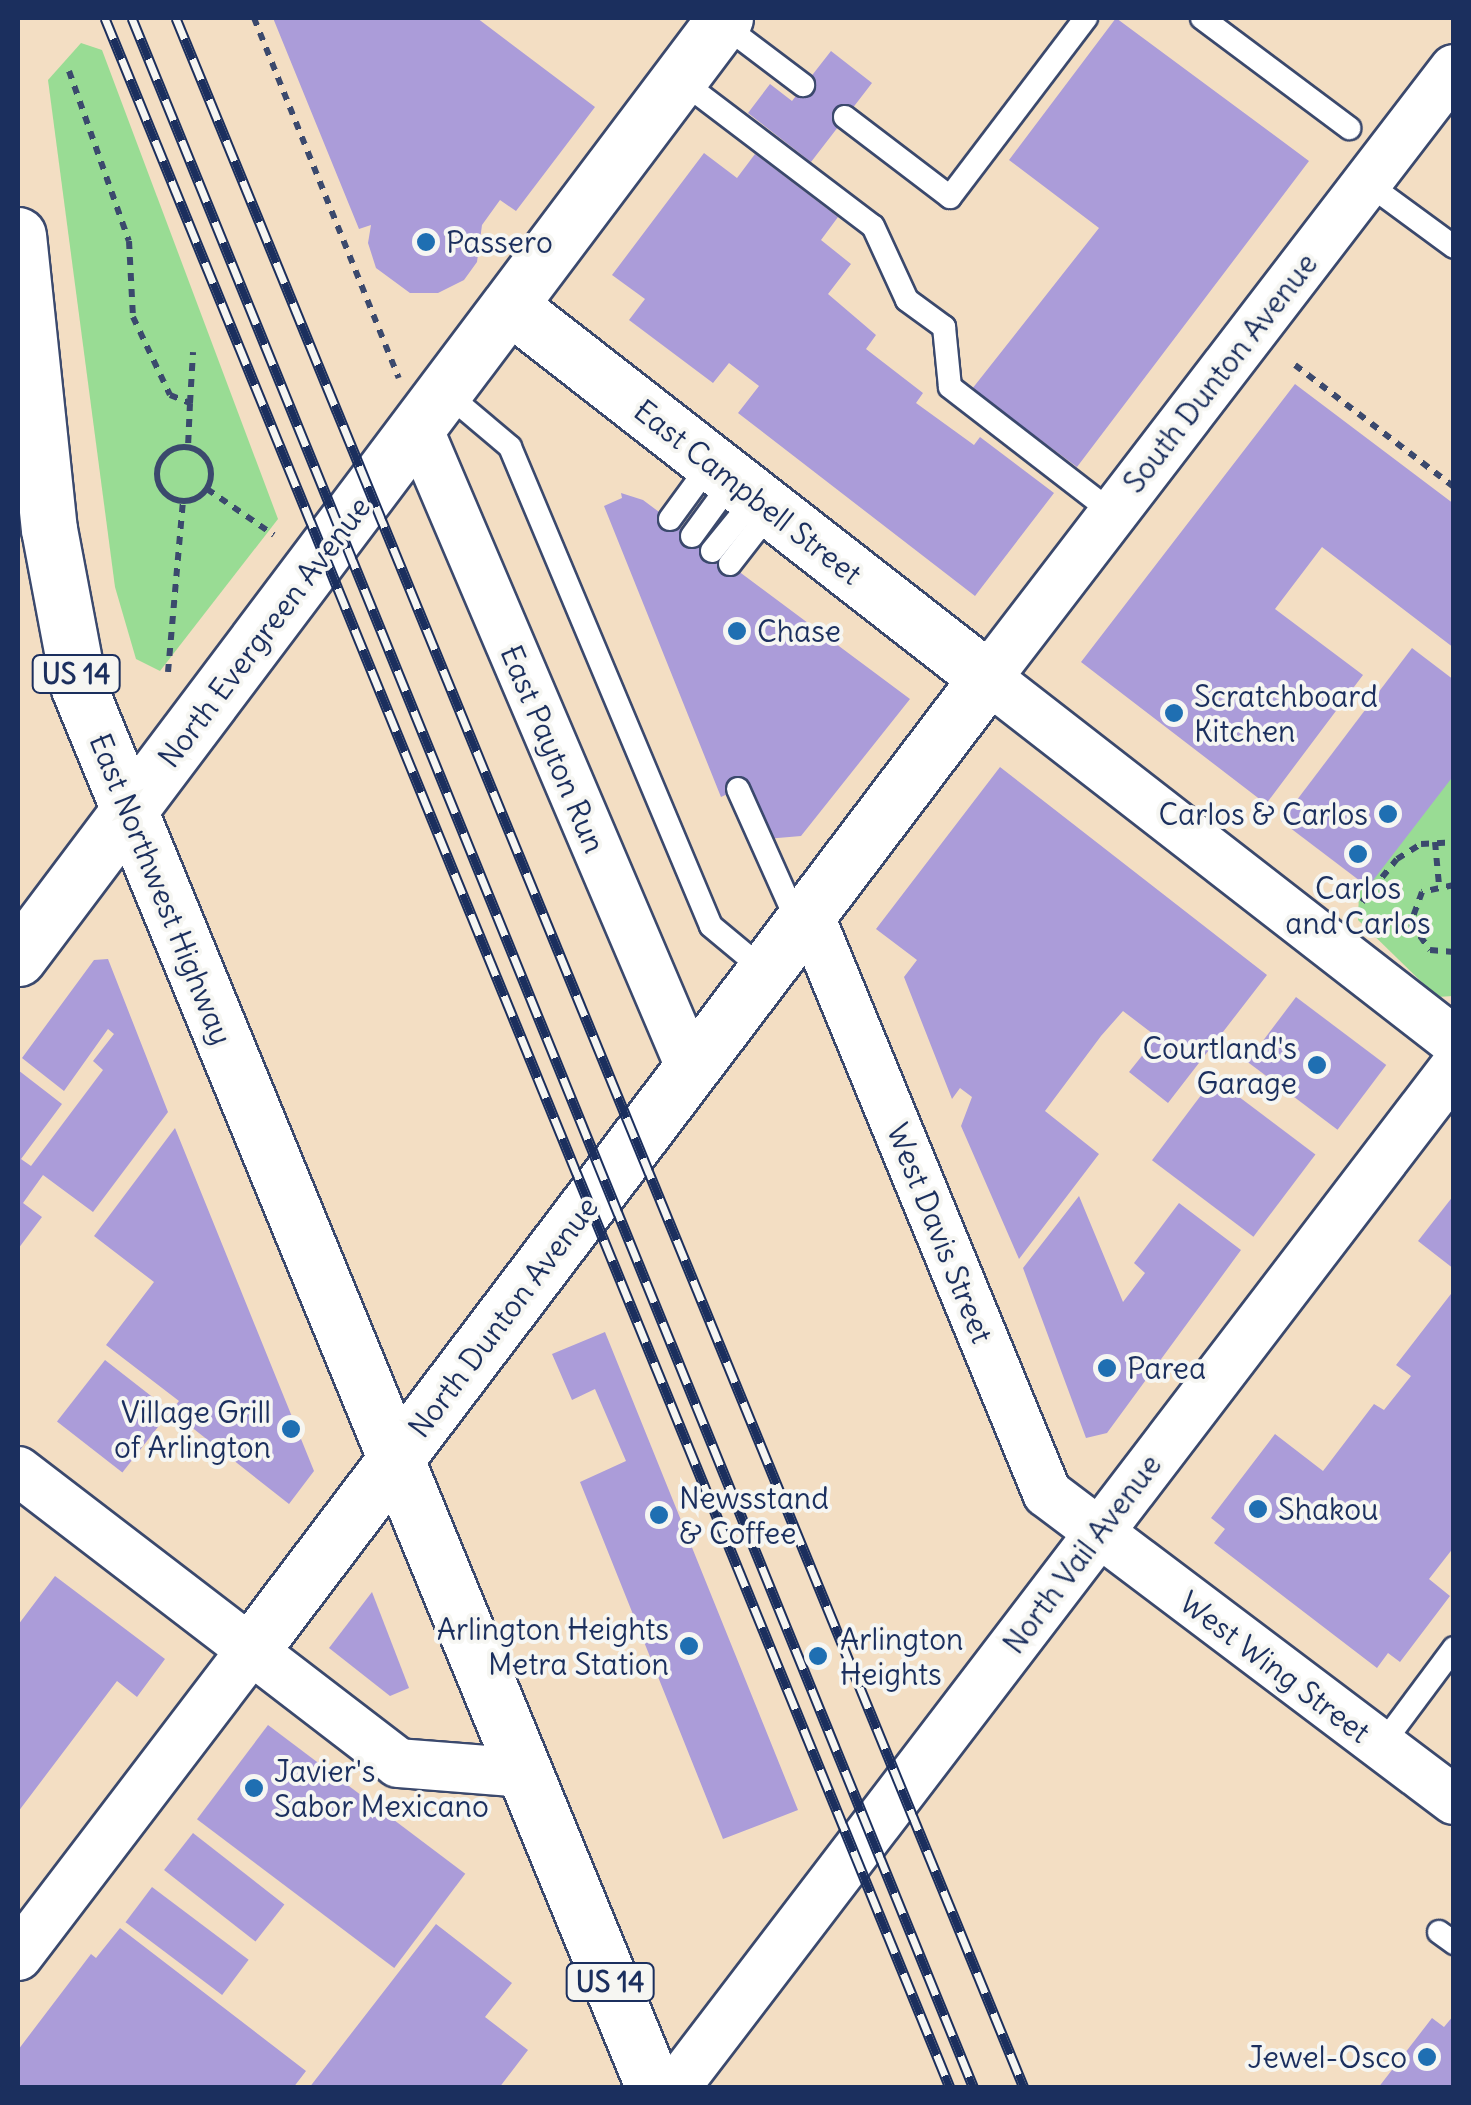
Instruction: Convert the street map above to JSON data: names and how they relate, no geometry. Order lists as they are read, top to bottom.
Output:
{
  "streets": {
    "street": [
      "South Dunton Avenue",
      "East Campbell Street",
      "North Evergreen Avenue",
      "US 14",
      "East Payton Run",
      "East Northwest Highway",
      "West Davis Street",
      "North Dunton Avenue",
      "North Vail Avenue",
      "West Wing Street"
    ]
  },
  "crossings": [
    ["South Dunton Avenue", "East Campbell Street"],
    ["South Dunton Avenue", "North Dunton Avenue"],
    ["East Campbell Street", "North Evergreen Avenue"],
    ["East Campbell Street", "North Dunton Avenue"],
    ["North Evergreen Avenue", "East Payton Run"],
    ["North Evergreen Avenue", "East Northwest Highway"],
    ["US 14", "East Northwest Highway"],
    ["US 14", "North Dunton Avenue"],
    ["East Payton Run", "North Dunton Avenue"],
    ["East Northwest Highway", "North Dunton Avenue"],
    ["West Davis Street", "North Dunton Avenue"],
    ["West Davis Street", "North Vail Avenue"],
    ["West Davis Street", "West Wing Street"],
    ["North Vail Avenue", "West Wing Street"]
  ],
  "places": [
    "Passero",
    "Chase",
    "Scratchboard Kitchen",
    "Carlos & Carlos",
    "Carlos and Carlos",
    "Courtland's Garage",
    "Parea",
    "Village Grill of Arlington",
    "Shakou",
    "Newsstand & Coffee",
    "Arlington Heights Metra Station",
    "Arlington Heights",
    "Javier's Sabor Mexicano",
    "Jewel-Osco"
  ]
}
